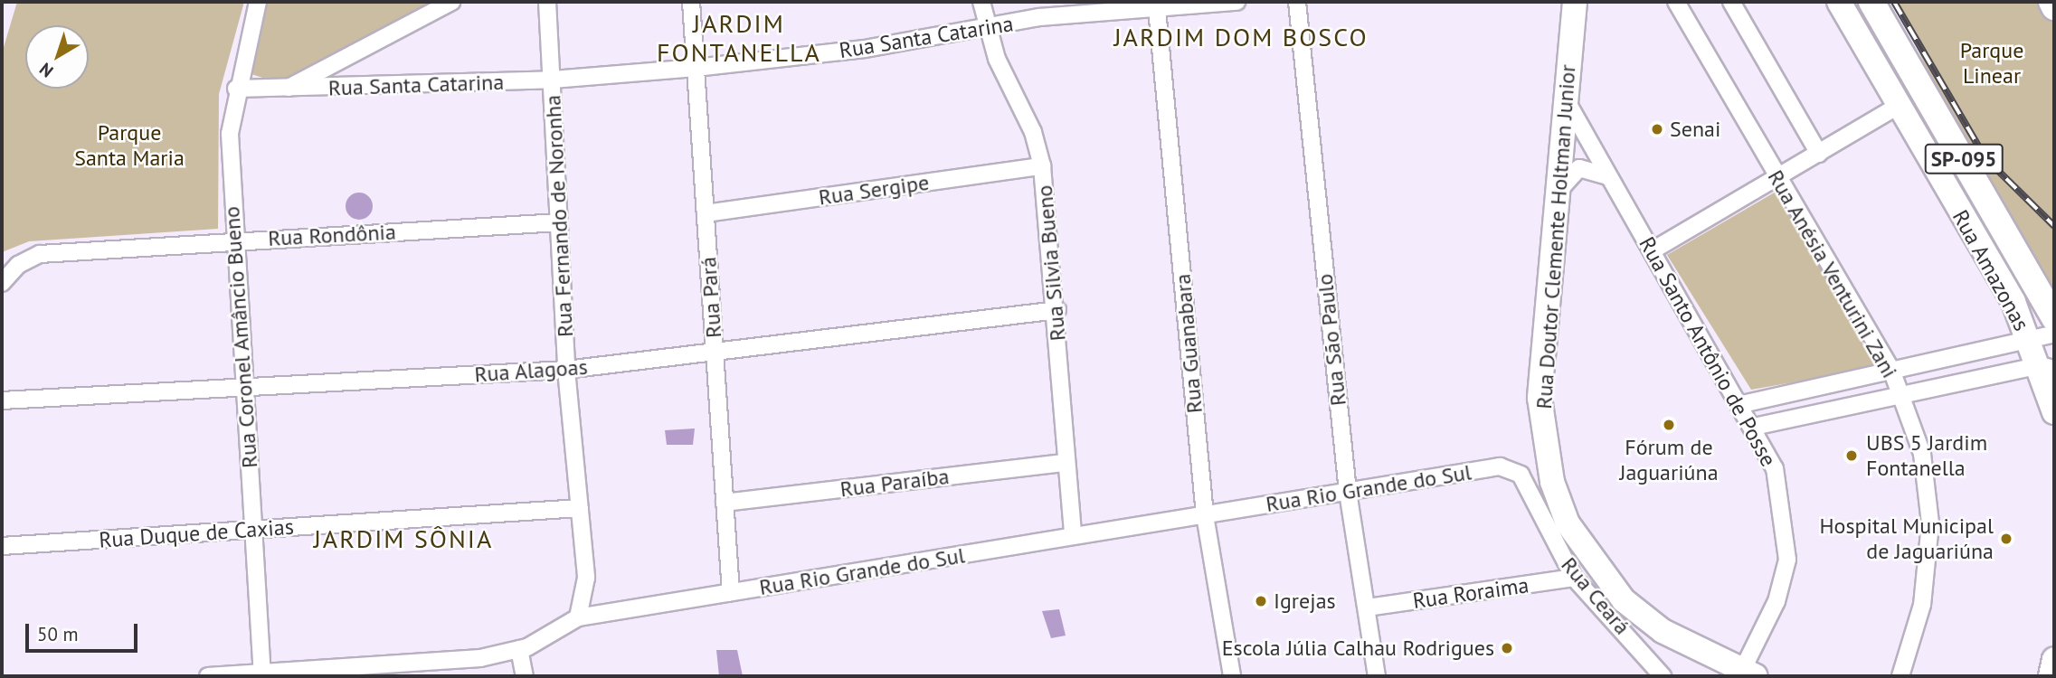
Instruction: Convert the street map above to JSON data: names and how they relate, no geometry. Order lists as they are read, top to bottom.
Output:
{
  "streets": {
    "main road": ["SP-095"],
    "street": [
      "Rua Santa Catarina",
      "Rua Sergipe",
      "Rua Fernando de Noronha",
      "Rua Rondônia",
      "Rua Doutor Clemente Holtman Junior",
      "Rua Silvia Bueno",
      "Rua Amazonas",
      "Rua Anésia Venturini Zani",
      "Rua Pará",
      "Rua Coronel Amâncio Bueno",
      "Rua São Paulo",
      "Rua Guanabara",
      "Rua Santo Antônio de Posse",
      "Rua Alagoas",
      "Rua Paraíba",
      "Rua Rio Grande do Sul",
      "Rua Duque de Caxias",
      "Rua Roraima",
      "Rua Ceará"
    ]
  },
  "crossings": [
    ["Rua Santa Catarina", "Rua Fernando de Noronha"],
    ["Rua Santa Catarina", "Rua Silvia Bueno"],
    ["Rua Santa Catarina", "Rua Pará"],
    ["Rua Santa Catarina", "Rua Coronel Amâncio Bueno"],
    ["Rua Santa Catarina", "Rua Guanabara"],
    ["Rua Sergipe", "Rua Silvia Bueno"],
    ["Rua Sergipe", "Rua Pará"],
    ["Rua Fernando de Noronha", "Rua Rondônia"],
    ["Rua Fernando de Noronha", "Rua Alagoas"],
    ["Rua Fernando de Noronha", "Rua Rio Grande do Sul"],
    ["Rua Fernando de Noronha", "Rua Duque de Caxias"],
    ["Rua Rondônia", "Rua Coronel Amâncio Bueno"],
    ["Rua Doutor Clemente Holtman Junior", "Rua Santo Antônio de Posse"],
    ["Rua Silvia Bueno", "Rua Alagoas"],
    ["Rua Silvia Bueno", "Rua Paraíba"],
    ["Rua Silvia Bueno", "Rua Rio Grande do Sul"],
    ["Rua Pará", "Rua Alagoas"],
    ["Rua Pará", "Rua Paraíba"],
    ["Rua Pará", "Rua Rio Grande do Sul"],
    ["Rua Coronel Amâncio Bueno", "Rua Alagoas"],
    ["Rua Coronel Amâncio Bueno", "Rua Rio Grande do Sul"],
    ["Rua Coronel Amâncio Bueno", "Rua Duque de Caxias"],
    ["Rua São Paulo", "Rua Rio Grande do Sul"],
    ["Rua São Paulo", "Rua Roraima"],
    ["Rua Guanabara", "Rua Rio Grande do Sul"],
    ["Rua Rio Grande do Sul", "Rua Ceará"],
    ["Rua Roraima", "Rua Ceará"]
  ],
  "districts": ["JARDIM FONTANELLA", "JARDIM DOM BOSCO", "JARDIM SÔNIA"],
  "parks": ["Parque Linear", "Parque Santa Maria"],
  "places": [
    "Senai",
    "Fórum de Jaguariúna",
    "UBS 5 Jardim Fontanella",
    "Hospital Municipal de Jaguariúna",
    "Igrejas",
    "Escola Júlia Calhau Rodrigues"
  ],
  "scale_bar": "50 m",
  "north": "bottom left"
}
